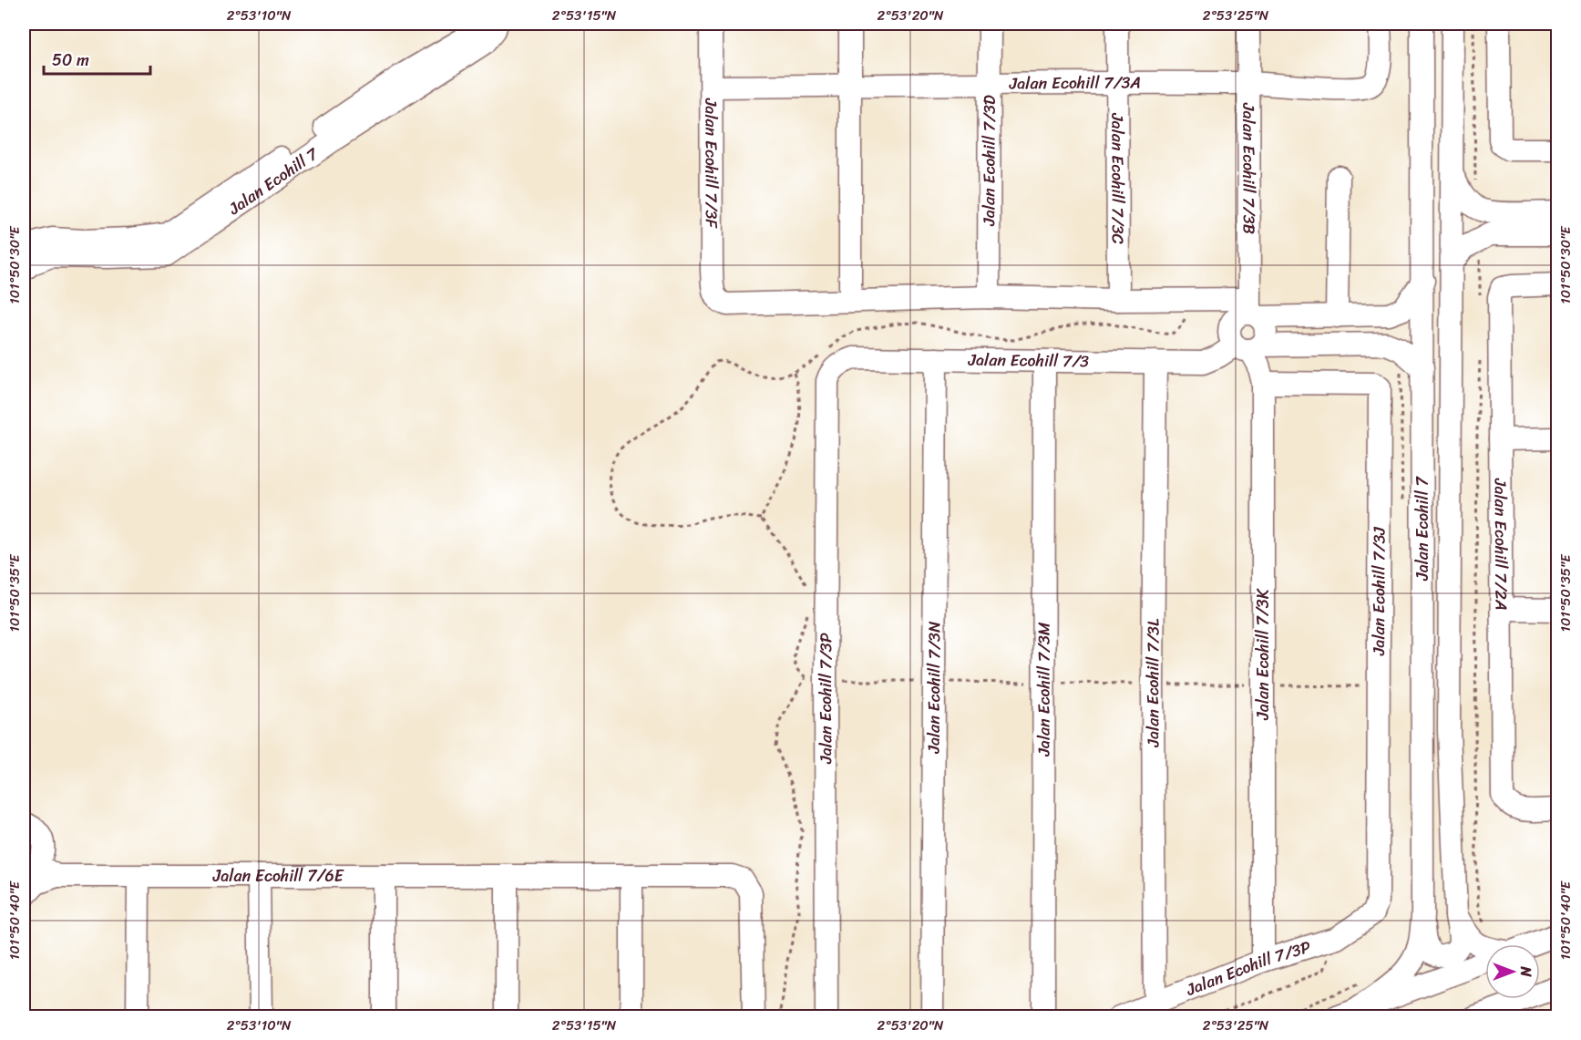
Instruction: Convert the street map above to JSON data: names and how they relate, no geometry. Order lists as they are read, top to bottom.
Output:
{
  "streets": {
    "street": [
      "Jalan Ecohill 7/3A",
      "Jalan Ecohill 7/3D",
      "Jalan Ecohill 7/3F",
      "Jalan Ecohill 7/3B",
      "Jalan Ecohill 7/3C",
      "Jalan Ecohill 7",
      "Jalan Ecohill 7/3",
      "Jalan Ecohill 7/2A",
      "Jalan Ecohill 7/3J",
      "Jalan Ecohill 7/3K",
      "Jalan Ecohill 7/3L",
      "Jalan Ecohill 7/3N",
      "Jalan Ecohill 7/3M",
      "Jalan Ecohill 7/3P",
      "Jalan Ecohill 7/6E"
    ]
  },
  "crossings": [
    ["Jalan Ecohill 7/3A", "Jalan Ecohill 7/3D"],
    ["Jalan Ecohill 7/3A", "Jalan Ecohill 7/3F"],
    ["Jalan Ecohill 7/3A", "Jalan Ecohill 7/3B"],
    ["Jalan Ecohill 7/3A", "Jalan Ecohill 7/3C"],
    ["Jalan Ecohill 7/3B", "Jalan Ecohill 7/3"],
    ["Jalan Ecohill 7/3B", "Jalan Ecohill 7/3K"],
    ["Jalan Ecohill 7", "Jalan Ecohill 7/3"],
    ["Jalan Ecohill 7/3", "Jalan Ecohill 7/3K"],
    ["Jalan Ecohill 7/3", "Jalan Ecohill 7/3L"],
    ["Jalan Ecohill 7/3", "Jalan Ecohill 7/3N"],
    ["Jalan Ecohill 7/3", "Jalan Ecohill 7/3M"],
    ["Jalan Ecohill 7/3", "Jalan Ecohill 7/3P"],
    ["Jalan Ecohill 7/3J", "Jalan Ecohill 7/3K"],
    ["Jalan Ecohill 7/3J", "Jalan Ecohill 7/3P"],
    ["Jalan Ecohill 7/3K", "Jalan Ecohill 7/3P"],
    ["Jalan Ecohill 7/3L", "Jalan Ecohill 7/3P"]
  ],
  "scale_bar": "50 m",
  "north": "right",
  "coordinates": [
    "2°53'10\"N",
    "2°53'15\"N",
    "2°53'20\"N",
    "2°53'25\"N",
    "101°50'30\"E",
    "101°50'35\"E",
    "101°50'40\"E"
  ]
}
